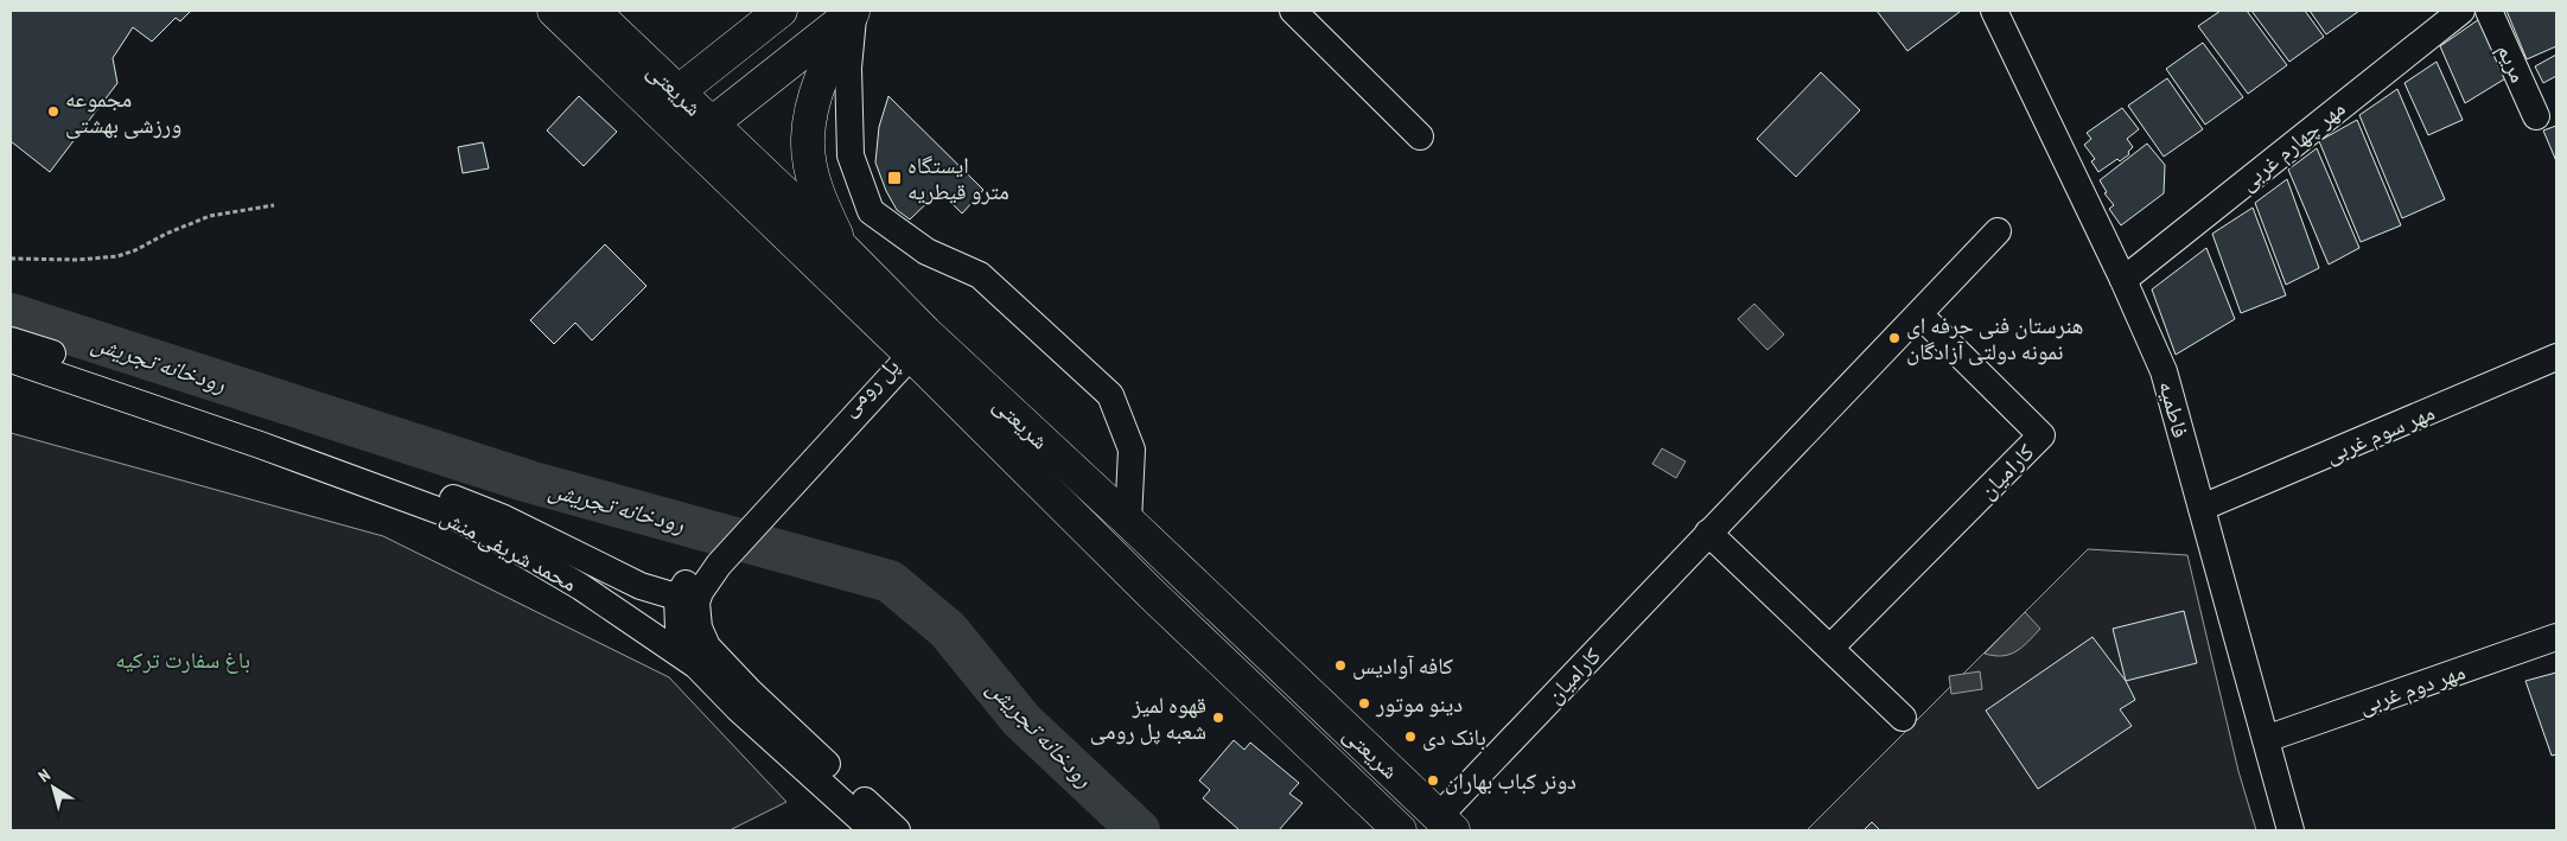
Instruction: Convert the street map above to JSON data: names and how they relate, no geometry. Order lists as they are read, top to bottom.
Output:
{
  "streets": {
    "main road": ["شریعتی"],
    "street": [
      "مریم",
      "مهر چهارم غربی",
      "پل رومی",
      "فاطمیه",
      "مهر سوم غربی",
      "کارامیان",
      "محمد شریفی منش",
      "مهر دوم غربی"
    ]
  },
  "crossings": [
    ["شریعتی", "پل رومی"],
    ["شریعتی", "کارامیان"],
    ["مهر چهارم غربی", "فاطمیه"],
    ["پل رومی", "محمد شریفی منش"],
    ["فاطمیه", "مهر سوم غربی"],
    ["فاطمیه", "مهر دوم غربی"]
  ],
  "water": ["رودخانه تجریش"],
  "parks": ["باغ سفارت ترکیه"],
  "places": {
    "other": [
      "مجموعه ورزشی بهشتی",
      "هنرستان فنی حرفه ای نمونه دولتی آزادگان",
      "کافه آوادیس",
      "دینو موتور",
      "قهوه لمیز شعبه پل رومی",
      "بانک دی",
      "دونر کباب بهاران"
    ],
    "transit": ["ایستگاه مترو قیطریه"]
  },
  "north": "top left"
}
